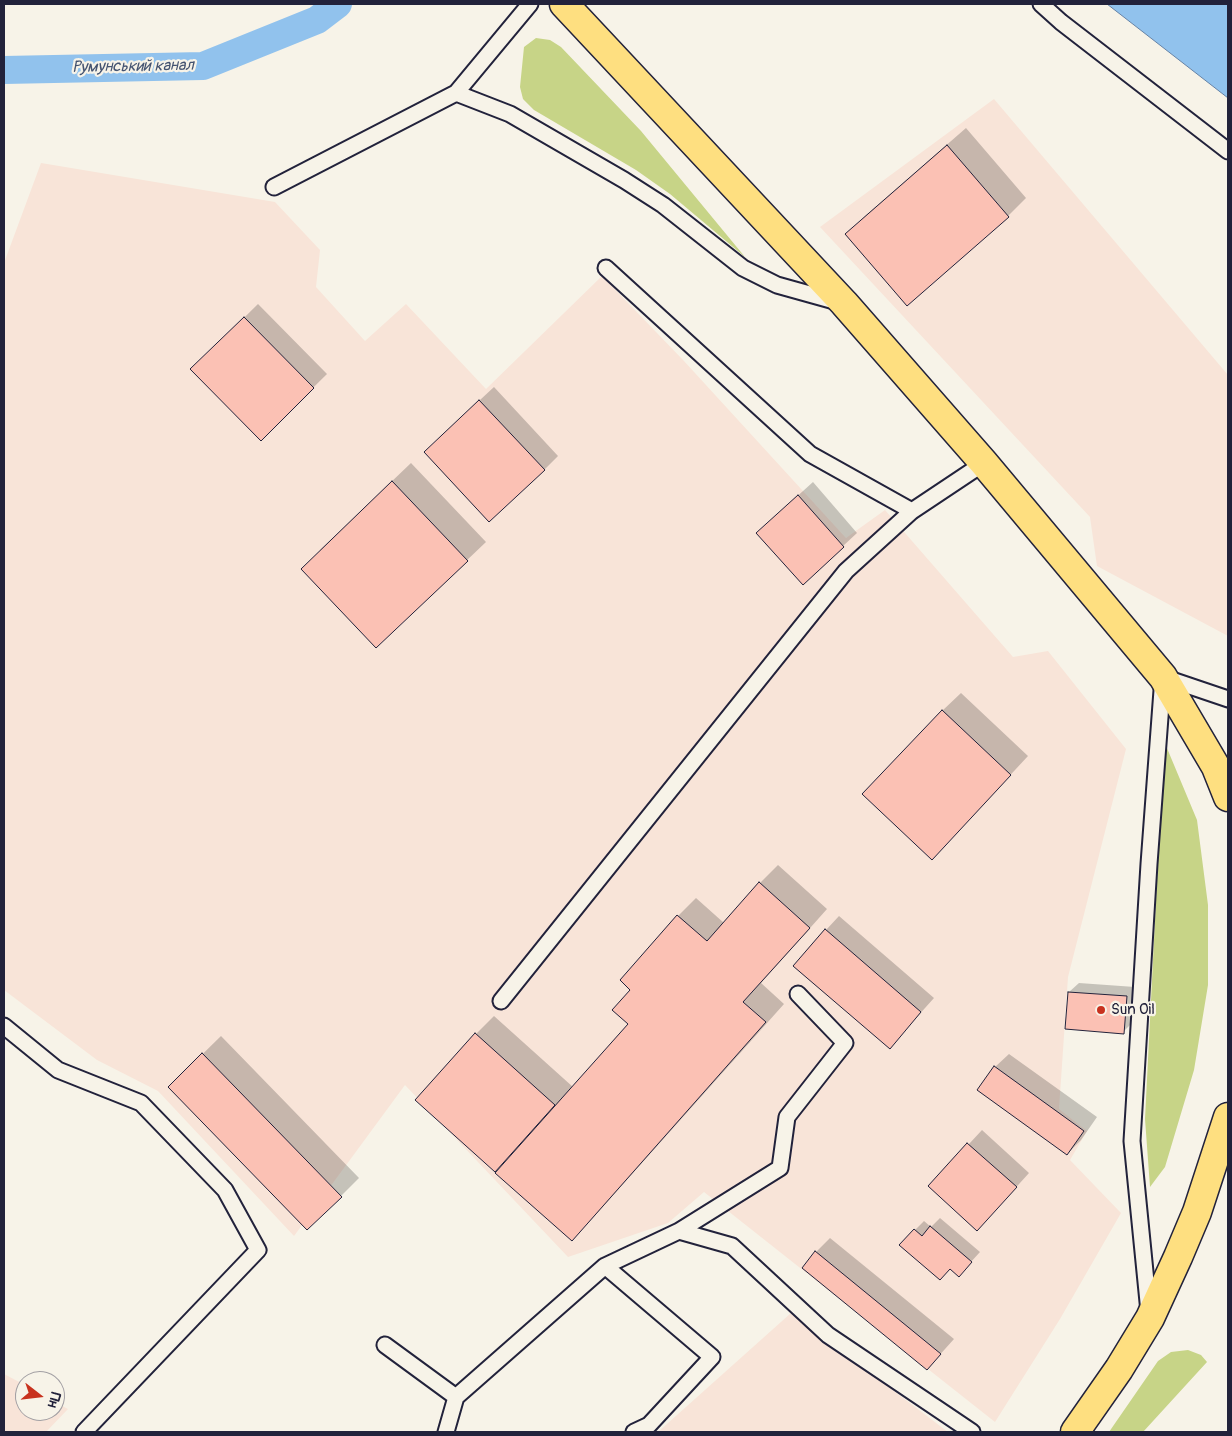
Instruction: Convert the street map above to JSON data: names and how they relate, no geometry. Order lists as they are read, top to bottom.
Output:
{
  "water": ["Румунський канал"],
  "places": ["Sun Oil"],
  "north": "right"
}
